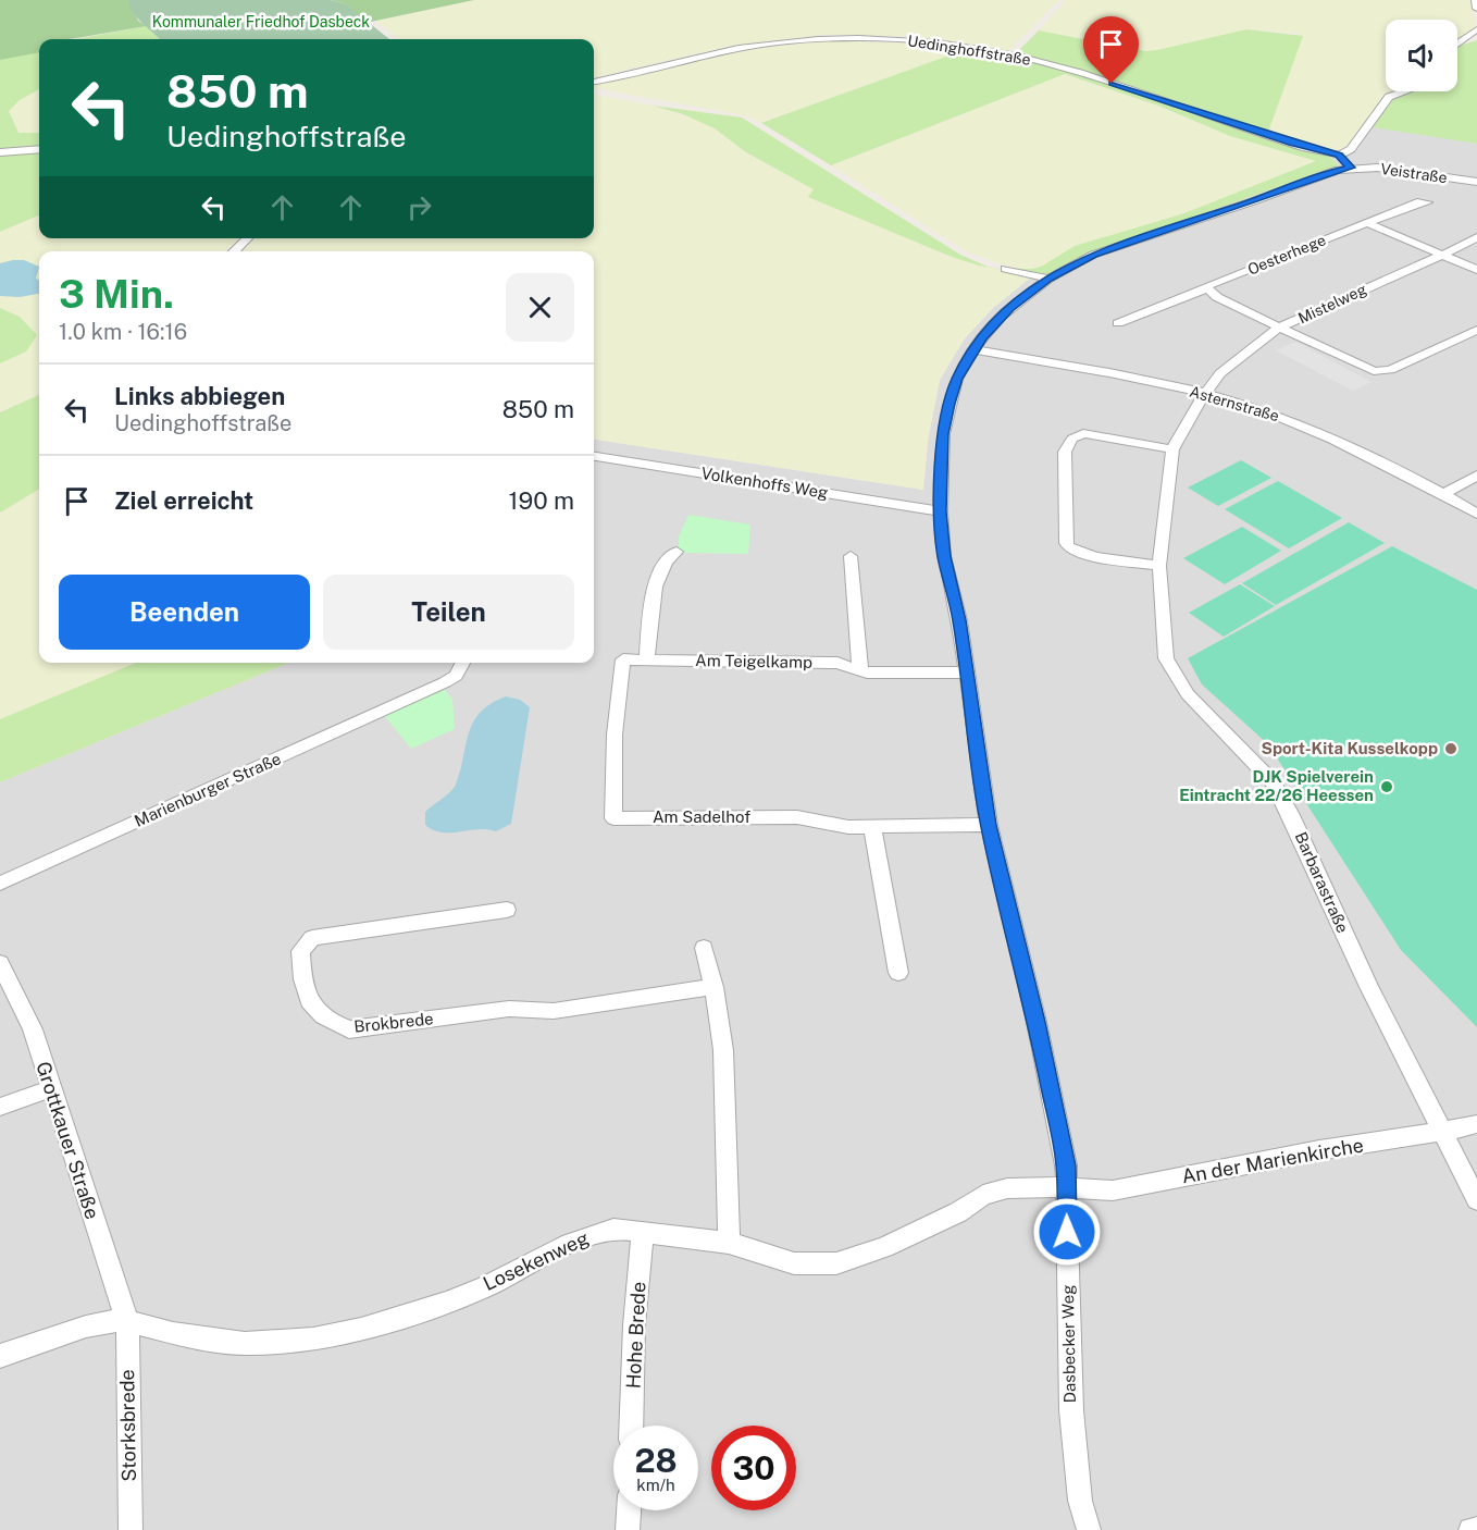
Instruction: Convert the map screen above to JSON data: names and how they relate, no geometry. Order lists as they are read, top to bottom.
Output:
{
  "streets": {
    "street": [
      "Uedinghoffstraße",
      "Veistraße",
      "Oesterhege",
      "Mistelweg",
      "Asternstraße",
      "Volkenhoffs Weg",
      "Am Teigelkamp",
      "Marienburger Straße",
      "Am Sadelhof",
      "Barbarastraße",
      "Brokbrede",
      "Grottkauer Straße",
      "An der Marienkirche",
      "Losekenweg",
      "Hohe Brede",
      "Dasbecker Weg",
      "Storksbrede"
    ]
  },
  "crossings": [
    ["Veistraße", "Dasbecker Weg"],
    ["Mistelweg", "Asternstraße"],
    ["Mistelweg", "Barbarastraße"],
    ["Asternstraße", "Barbarastraße"],
    ["Asternstraße", "Dasbecker Weg"],
    ["Volkenhoffs Weg", "Dasbecker Weg"],
    ["Am Teigelkamp", "Am Sadelhof"],
    ["Am Teigelkamp", "Dasbecker Weg"],
    ["Am Sadelhof", "Dasbecker Weg"],
    ["Barbarastraße", "An der Marienkirche"],
    ["Grottkauer Straße", "Losekenweg"],
    ["Grottkauer Straße", "Storksbrede"],
    ["An der Marienkirche", "Losekenweg"],
    ["An der Marienkirche", "Dasbecker Weg"],
    ["Losekenweg", "Hohe Brede"],
    ["Losekenweg", "Dasbecker Weg"],
    ["Losekenweg", "Storksbrede"]
  ],
  "parks": ["Kommunaler Friedhof Dasbeck"],
  "places": ["Sport-Kita Kusselkopp", "DJK Spielverein Eintracht 22/26 Heessen"],
  "page": {
    "turn": ["850 m", "Uedinghoffstraße"],
    "heading": ["3 Min.", "1.0 km · 16:16"],
    "list": [
      {
        "name": "Links abbiegen",
        "note": "Uedinghoffstraße",
        "value": "850 m"
      },
      {
        "name": "Ziel erreicht",
        "value": "190 m"
      }
    ],
    "buttons": ["Beenden", "Teilen"],
    "speed": "28 km/h",
    "limit": "30"
  }
}
